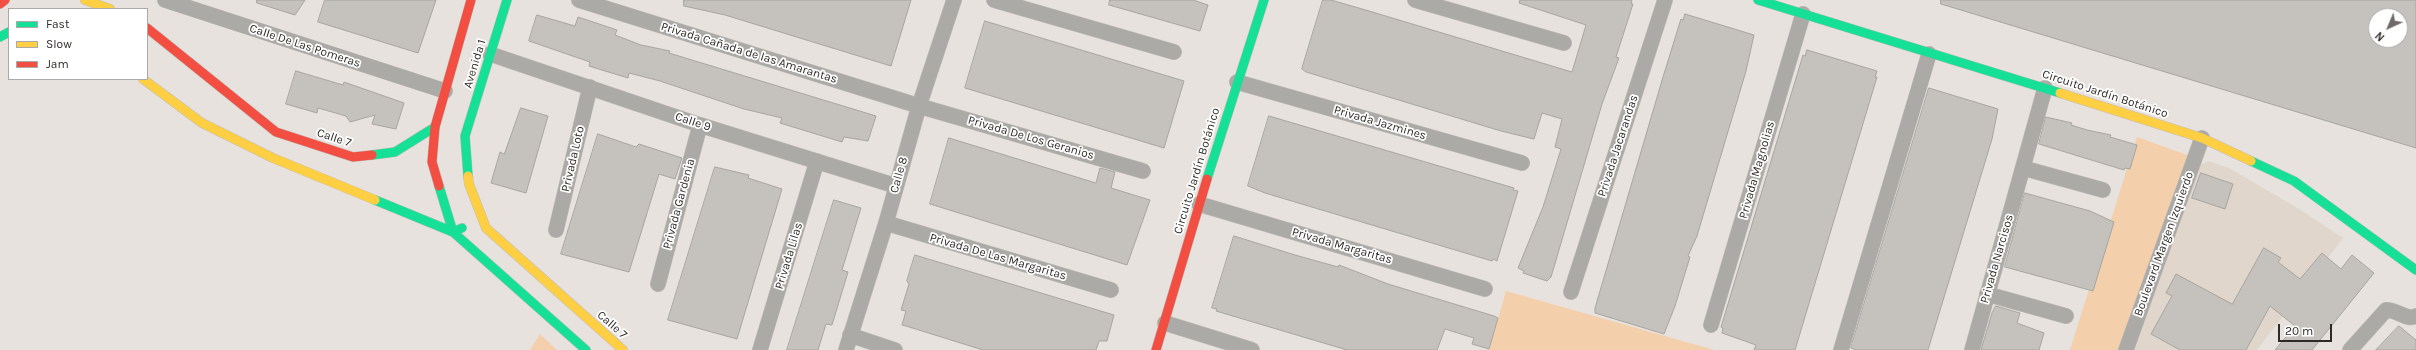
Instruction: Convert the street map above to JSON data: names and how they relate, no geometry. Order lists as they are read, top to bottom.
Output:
{
  "streets": {
    "street": [
      "Calle De Las Pomeras",
      "Privada Cañada de las Amarantas",
      "Avenida 1",
      "Circuito Jardín Botánico",
      "Calle 9",
      "Privada Jazmines",
      "Calle 7",
      "Privada De Los Geranios",
      "Privada Jacarandas",
      "Privada Loto",
      "Privada Magnolias",
      "Calle 8",
      "Privada Gardenia",
      "Boulevard Margen Izquierdo",
      "Privada Margaritas",
      "Privada Lilas",
      "Privada De Las Margaritas",
      "Privada Narcisos"
    ]
  },
  "crossings": [
    ["Calle De Las Pomeras", "Avenida 1"],
    ["Privada Cañada de las Amarantas", "Privada De Los Geranios"],
    ["Privada Cañada de las Amarantas", "Calle 8"],
    ["Avenida 1", "Calle 9"],
    ["Avenida 1", "Calle 7"],
    ["Circuito Jardín Botánico", "Privada Jazmines"],
    ["Circuito Jardín Botánico", "Privada Magnolias"],
    ["Circuito Jardín Botánico", "Boulevard Margen Izquierdo"],
    ["Circuito Jardín Botánico", "Privada Margaritas"],
    ["Circuito Jardín Botánico", "Privada Narcisos"],
    ["Calle 9", "Privada Loto"],
    ["Calle 9", "Calle 8"],
    ["Calle 9", "Privada Gardenia"],
    ["Calle 9", "Privada Lilas"],
    ["Privada De Los Geranios", "Calle 8"],
    ["Calle 8", "Privada De Las Margaritas"]
  ],
  "legend": ["Fast", "Slow", "Jam"],
  "scale_bar": "20 m",
  "north": "bottom left"
}
